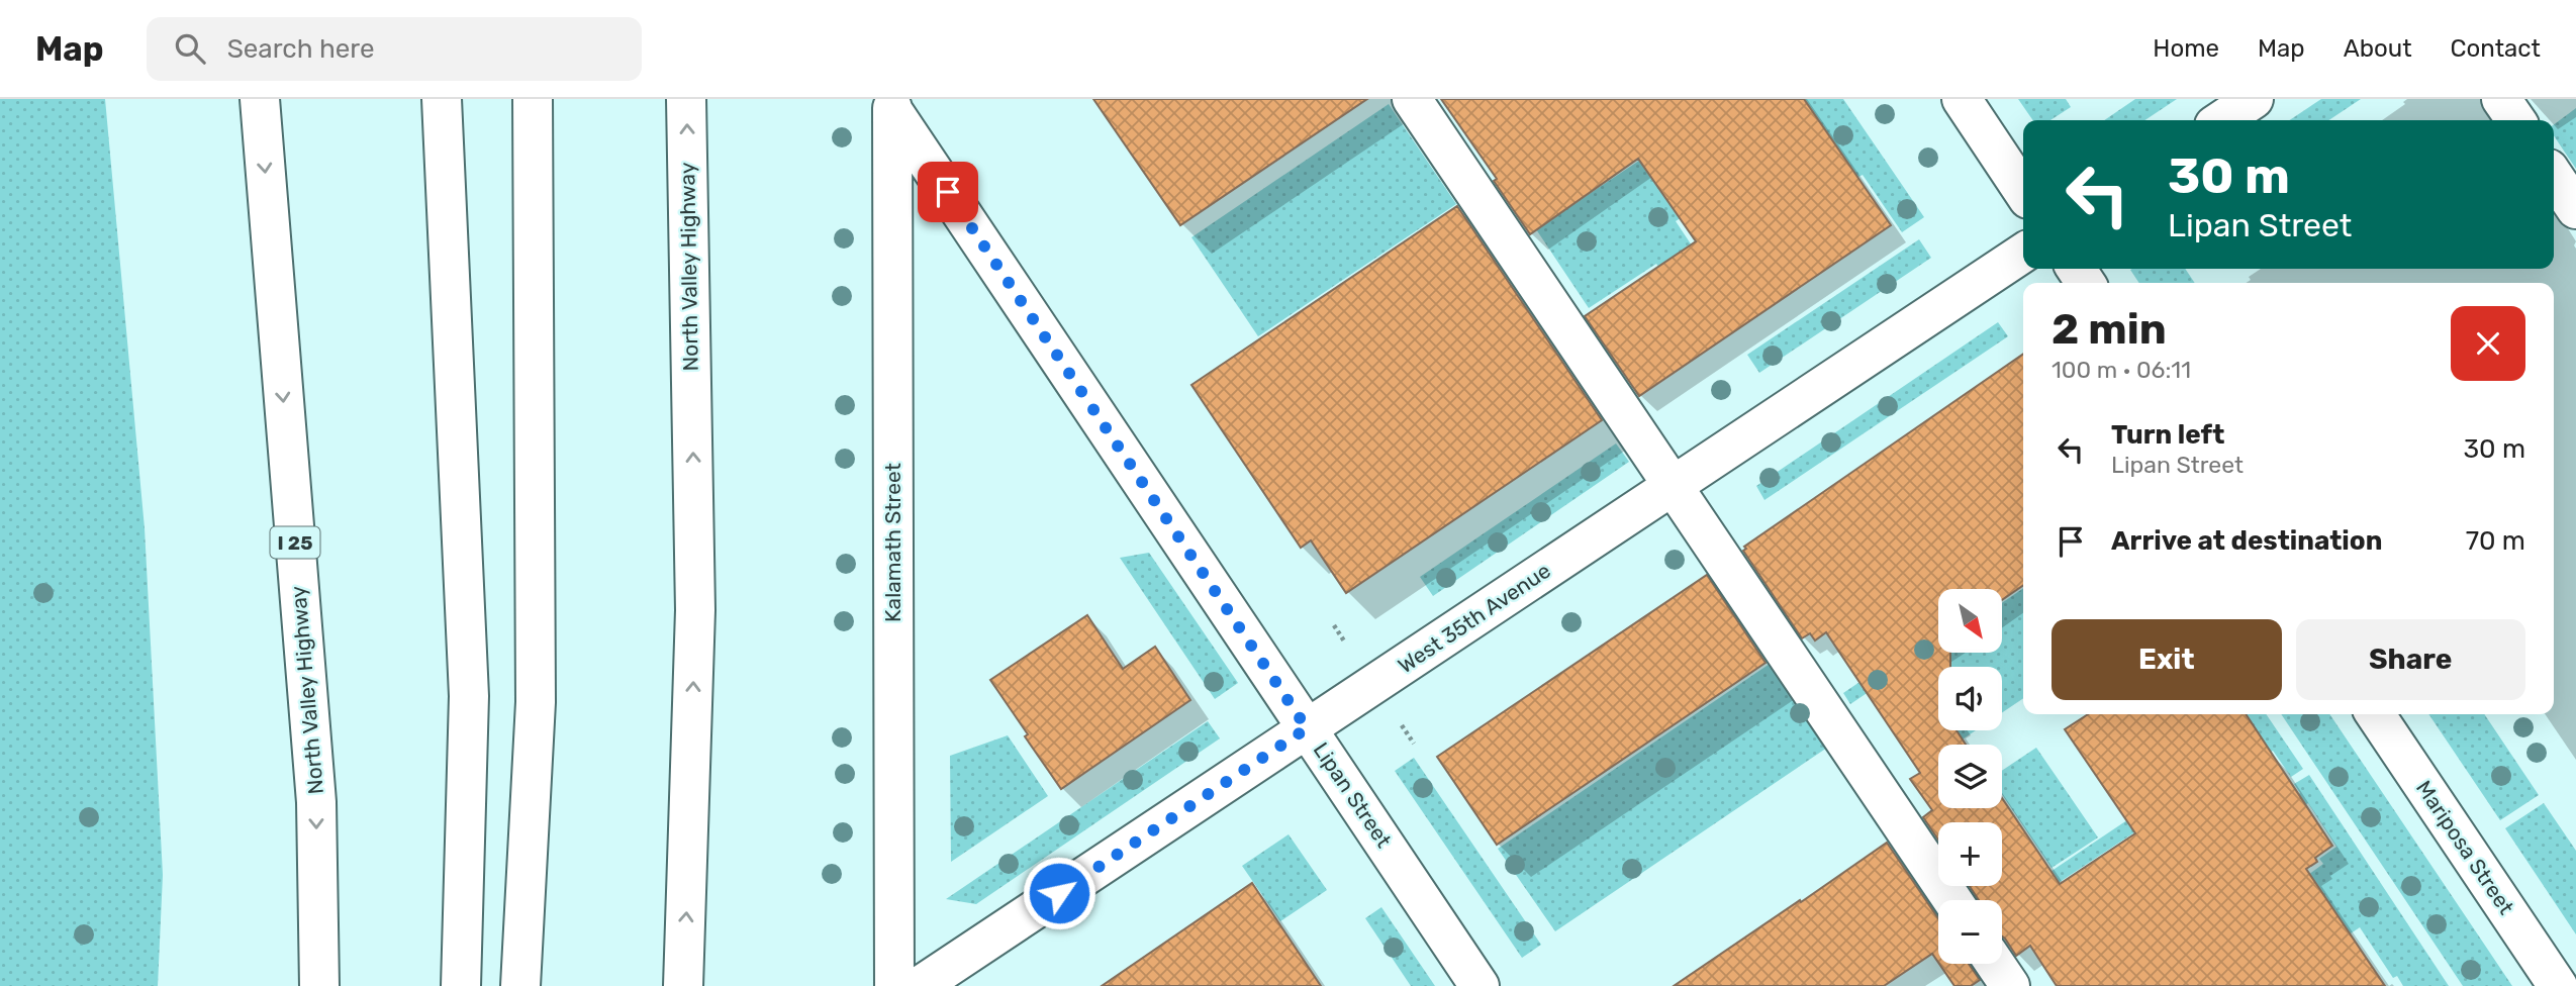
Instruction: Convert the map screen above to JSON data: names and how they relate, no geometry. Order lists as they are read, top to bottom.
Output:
{
  "streets": {
    "main road": [
      "North Valley Highway",
      "I 25",
      "Kalamath Street",
      "West 35th Avenue",
      "Lipan Street",
      "Mariposa Street"
    ]
  },
  "crossings": [
    ["Kalamath Street", "Lipan Street"],
    ["West 35th Avenue", "Lipan Street"]
  ],
  "north": "bottom right",
  "page": {
    "header": "Map",
    "search": "Search here",
    "nav": [
      "Home",
      "Map",
      "About",
      "Contact"
    ],
    "turn": ["30 m", "Lipan Street"],
    "heading": ["2 min", "100 m · 06:11"],
    "list": [
      {
        "name": "Turn left",
        "note": "Lipan Street",
        "value": "30 m"
      },
      {
        "name": "Arrive at destination",
        "value": "70 m"
      }
    ],
    "map_buttons": ["+", "−"],
    "buttons": ["Exit", "Share"]
  }
}
